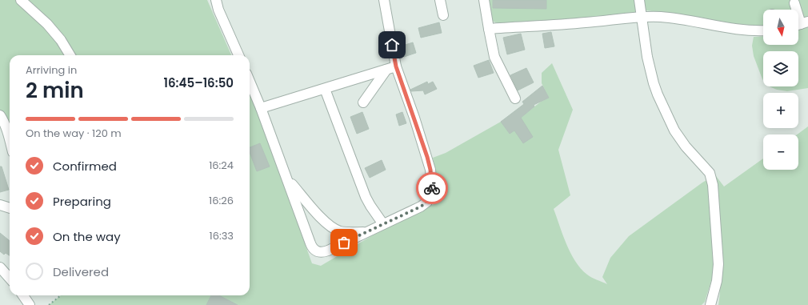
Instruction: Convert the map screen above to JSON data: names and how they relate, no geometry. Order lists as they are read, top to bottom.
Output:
{
  "north": "bottom",
  "page": {
    "map_buttons": ["+", "−"],
    "heading": ["2 min", "Arriving in", "16:45–16:50"],
    "bar": "On the way · 120 m",
    "list": [
      ["Confirmed", "16:24"],
      ["Preparing", "16:26"],
      ["On the way", "16:33"],
      "Delivered"
    ]
  }
}
